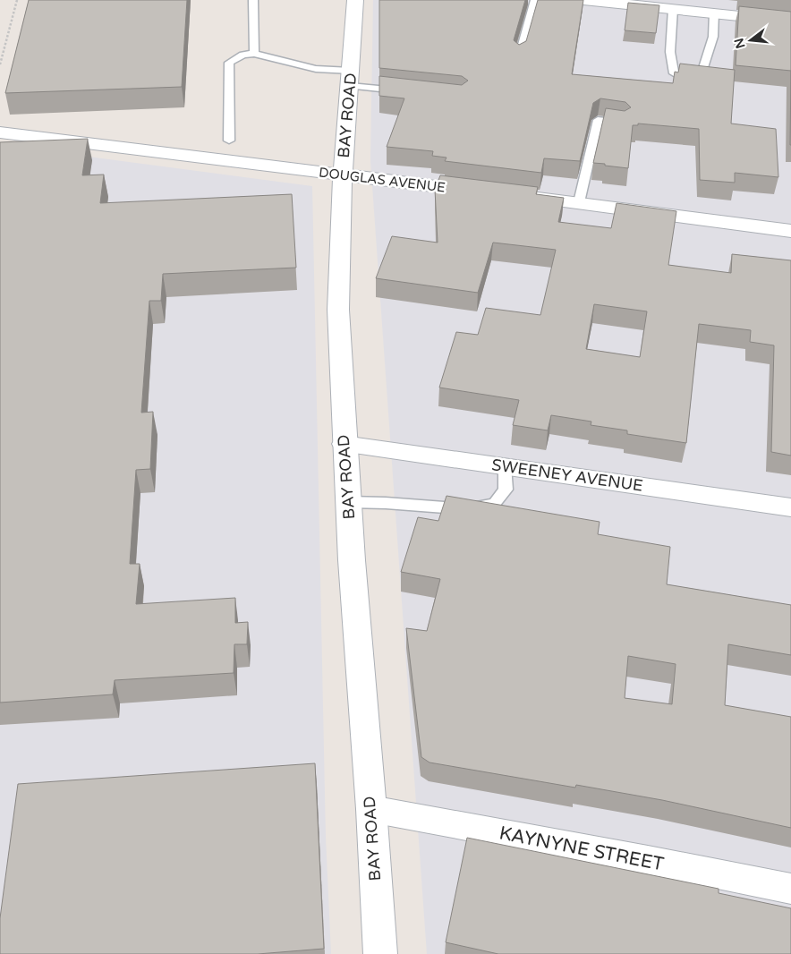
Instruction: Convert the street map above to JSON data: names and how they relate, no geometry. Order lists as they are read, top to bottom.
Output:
{
  "streets": {
    "street": [
      "BAY ROAD",
      "DOUGLAS AVENUE",
      "SWEENEY AVENUE",
      "KAYNYNE STREET"
    ]
  },
  "crossings": [
    ["BAY ROAD", "DOUGLAS AVENUE"],
    ["BAY ROAD", "SWEENEY AVENUE"],
    ["BAY ROAD", "KAYNYNE STREET"]
  ],
  "north": "left"
}
